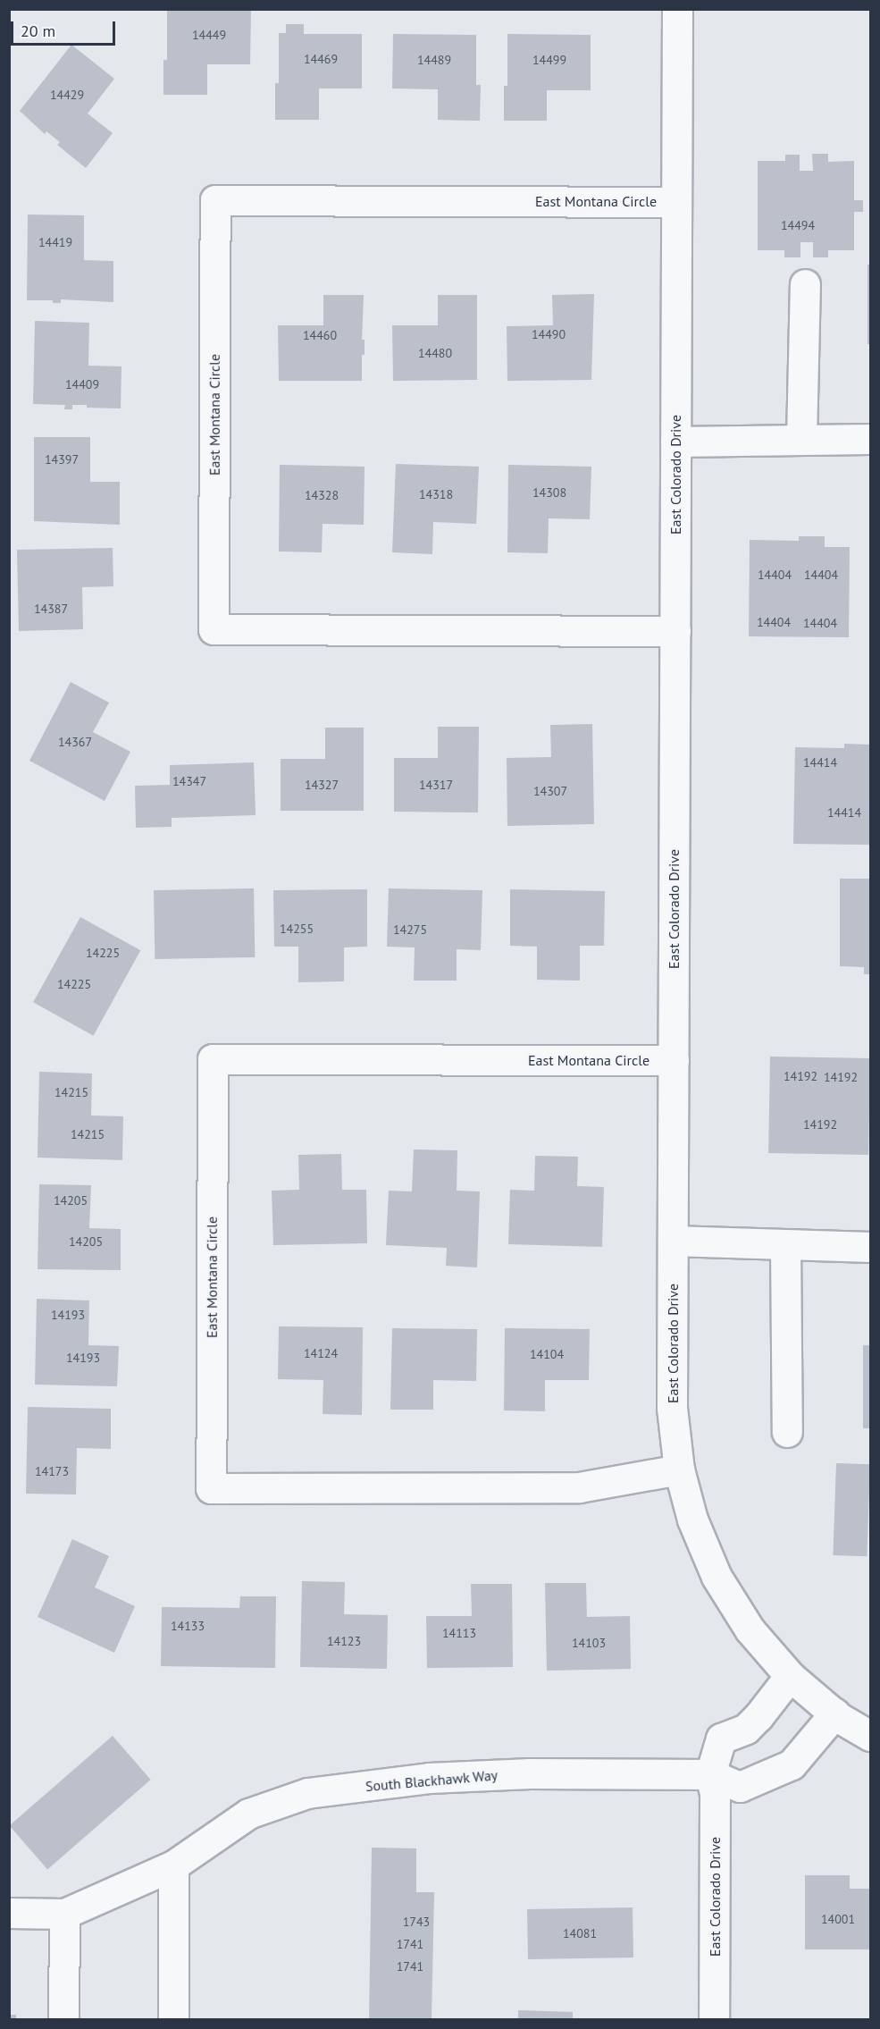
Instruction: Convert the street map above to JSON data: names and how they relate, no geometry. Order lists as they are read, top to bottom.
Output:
{
  "streets": {
    "street": ["East Montana Circle", "East Colorado Drive", "South Blackhawk Way"]
  },
  "crossings": [
    ["East Montana Circle", "East Colorado Drive"],
    ["East Colorado Drive", "South Blackhawk Way"]
  ],
  "house_numbers": [
    "14449",
    "14469",
    "14489",
    "14499",
    "14429",
    "14494",
    "14419",
    "14490",
    "14460",
    "14480",
    "14409",
    "14397",
    "14308",
    "14318",
    "14328",
    "14404",
    "14404",
    "14387",
    "14404",
    "14404",
    "14367",
    "14414",
    "14347",
    "14327",
    "14317",
    "14307",
    "14414",
    "14255",
    "14275",
    "14225",
    "14225",
    "14192",
    "14192",
    "14215",
    "14192",
    "14215",
    "14205",
    "14205",
    "14193",
    "14124",
    "14104",
    "14193",
    "14173",
    "14133",
    "14113",
    "14123",
    "14103",
    "14001",
    "1743",
    "14081",
    "1741",
    "1741"
  ],
  "scale_bar": "20 m"
}
